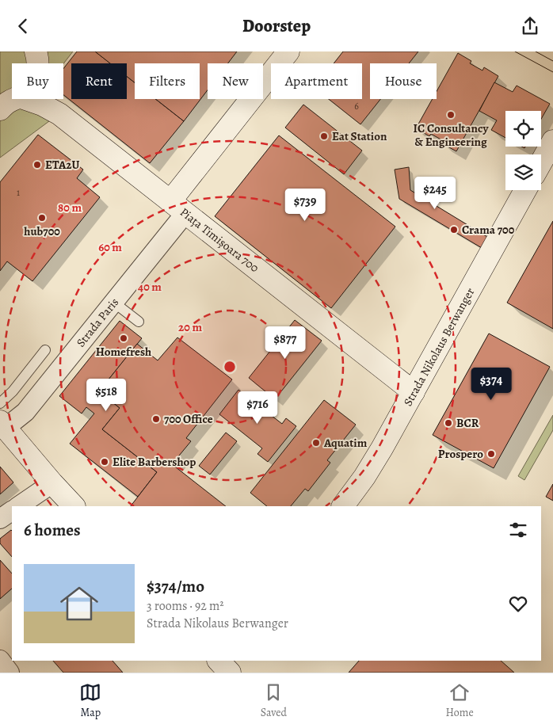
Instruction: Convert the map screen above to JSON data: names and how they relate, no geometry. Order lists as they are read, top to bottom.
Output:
{
  "streets": {
    "street": ["Piața Timișoara 700", "Strada Paris", "Strada Nikolaus Berwanger"]
  },
  "crossings": [
    ["Piața Timișoara 700", "Strada Paris"],
    ["Piața Timișoara 700", "Strada Nikolaus Berwanger"]
  ],
  "places": [
    "IC Consultancy & Engineering",
    "Eat Station",
    "ETA2U",
    "hub700",
    "Crama 700",
    "Homefresh",
    "700 Office",
    "BCR",
    "Aquatim",
    "Prospero",
    "Elite Barbershop"
  ],
  "house_numbers": ["6", "1"],
  "page": {
    "header": "Doorstep",
    "chip": [
      "Buy",
      "Rent",
      "Filters",
      "New",
      "Apartment",
      "House"
    ],
    "price": [
      "$245",
      "$739",
      "$877",
      "$374",
      "$518",
      "$716"
    ],
    "heading": "6 homes",
    "list": [
      {
        "name": "$374/mo",
        "note": "3 rooms · 92 m² · Strada Nikolaus Berwanger"
      }
    ],
    "tabs": ["Map", "Saved", "Home"]
  },
  "rings": [
    "80 m",
    "60 m",
    "40 m",
    "20 m"
  ]
}
